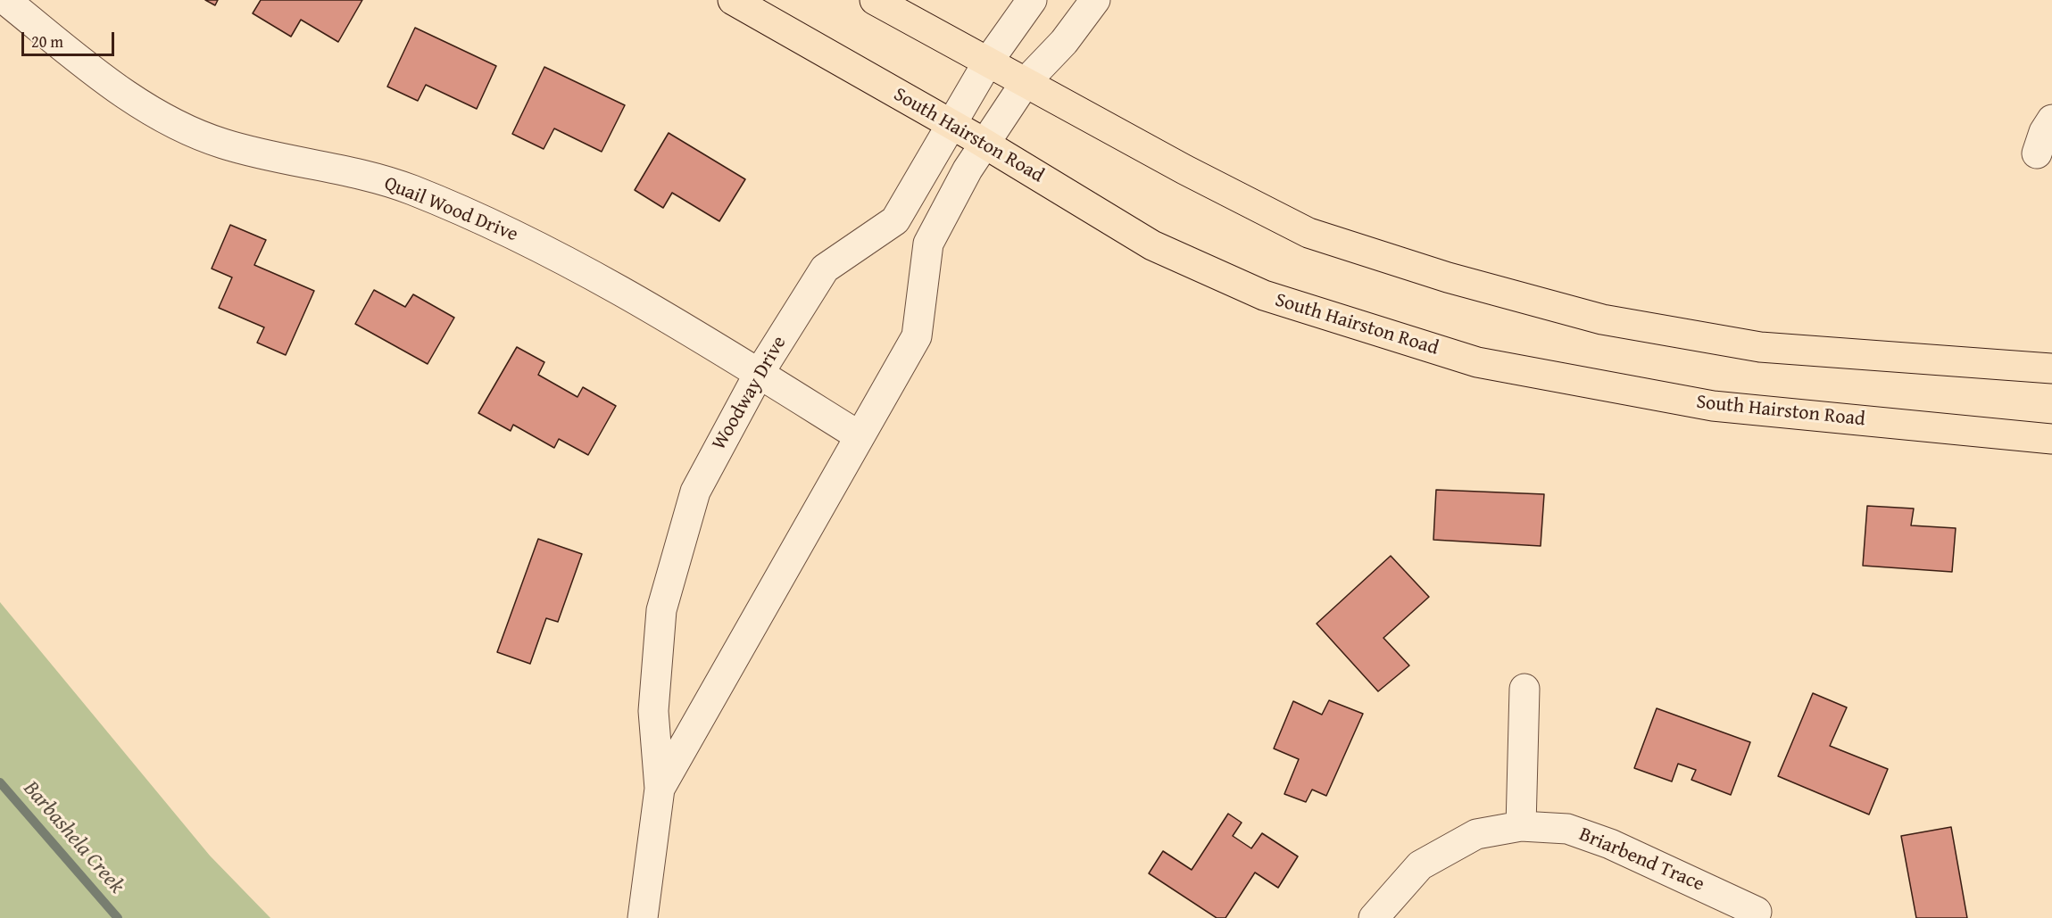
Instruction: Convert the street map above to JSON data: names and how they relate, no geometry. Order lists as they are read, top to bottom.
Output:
{
  "streets": {
    "main road": ["South Hairston Road"],
    "street": ["Quail Wood Drive", "Woodway Drive", "Briarbend Trace"]
  },
  "crossings": [
    ["South Hairston Road", "Woodway Drive"],
    ["Quail Wood Drive", "Woodway Drive"]
  ],
  "water": ["Barbashela Creek"],
  "scale_bar": "20 m"
}
